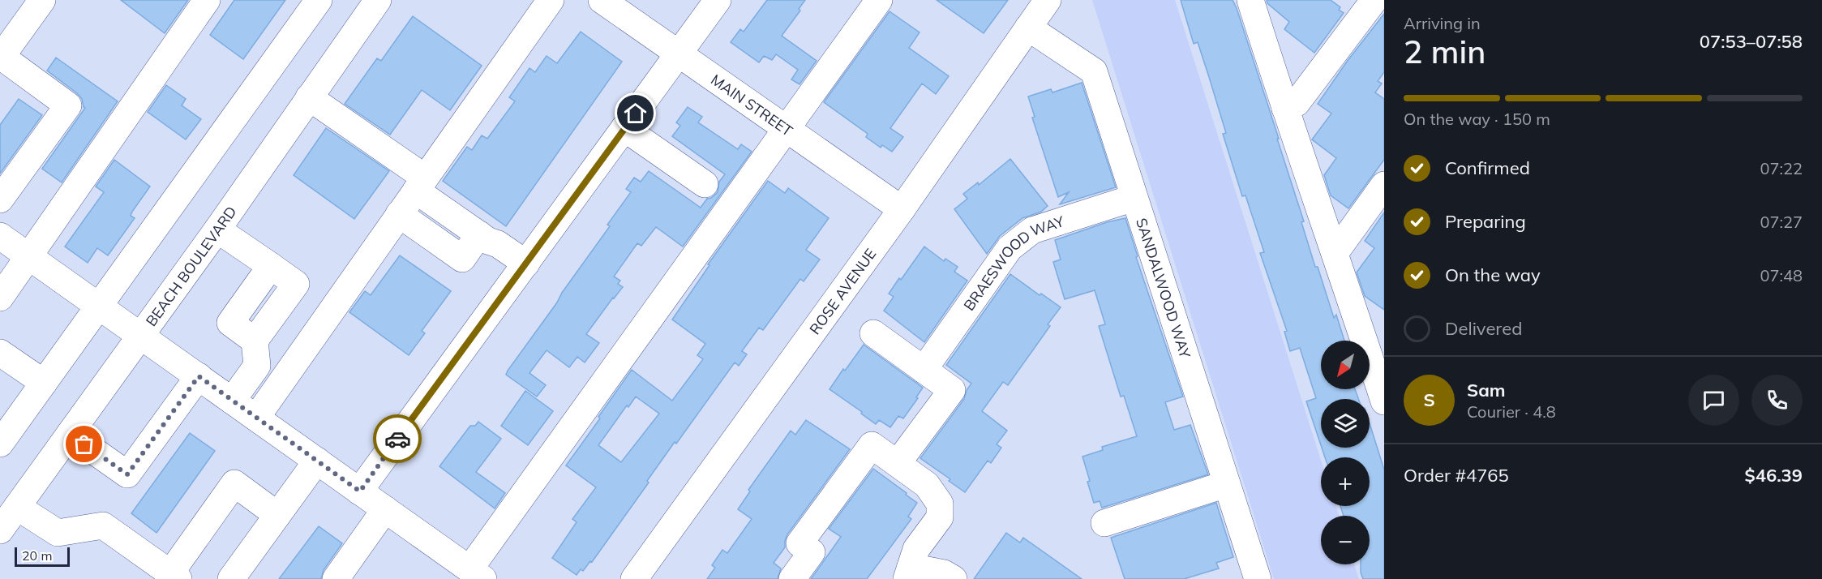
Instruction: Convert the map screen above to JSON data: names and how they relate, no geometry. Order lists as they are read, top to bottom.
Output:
{
  "streets": {
    "street": [
      "MAIN STREET",
      "BEACH BOULEVARD",
      "BRAESWOOD WAY",
      "SANDALWOOD WAY",
      "ROSE AVENUE"
    ]
  },
  "crossings": [
    ["MAIN STREET", "ROSE AVENUE"],
    ["BRAESWOOD WAY", "SANDALWOOD WAY"],
    ["SANDALWOOD WAY", "ROSE AVENUE"]
  ],
  "scale_bar": "20 m",
  "north": "bottom left",
  "page": {
    "heading": ["2 min", "Arriving in", "07:53–07:58"],
    "panel": [
      "Sam",
      "Courier · 4.8",
      "Order #4765",
      "$46.39"
    ],
    "bar": "On the way · 150 m",
    "list": [
      ["Confirmed", "07:22"],
      ["Preparing", "07:27"],
      ["On the way", "07:48"],
      "Delivered"
    ],
    "map_buttons": ["+", "−"],
    "round": "S",
    "scale": "20 m"
  }
}
